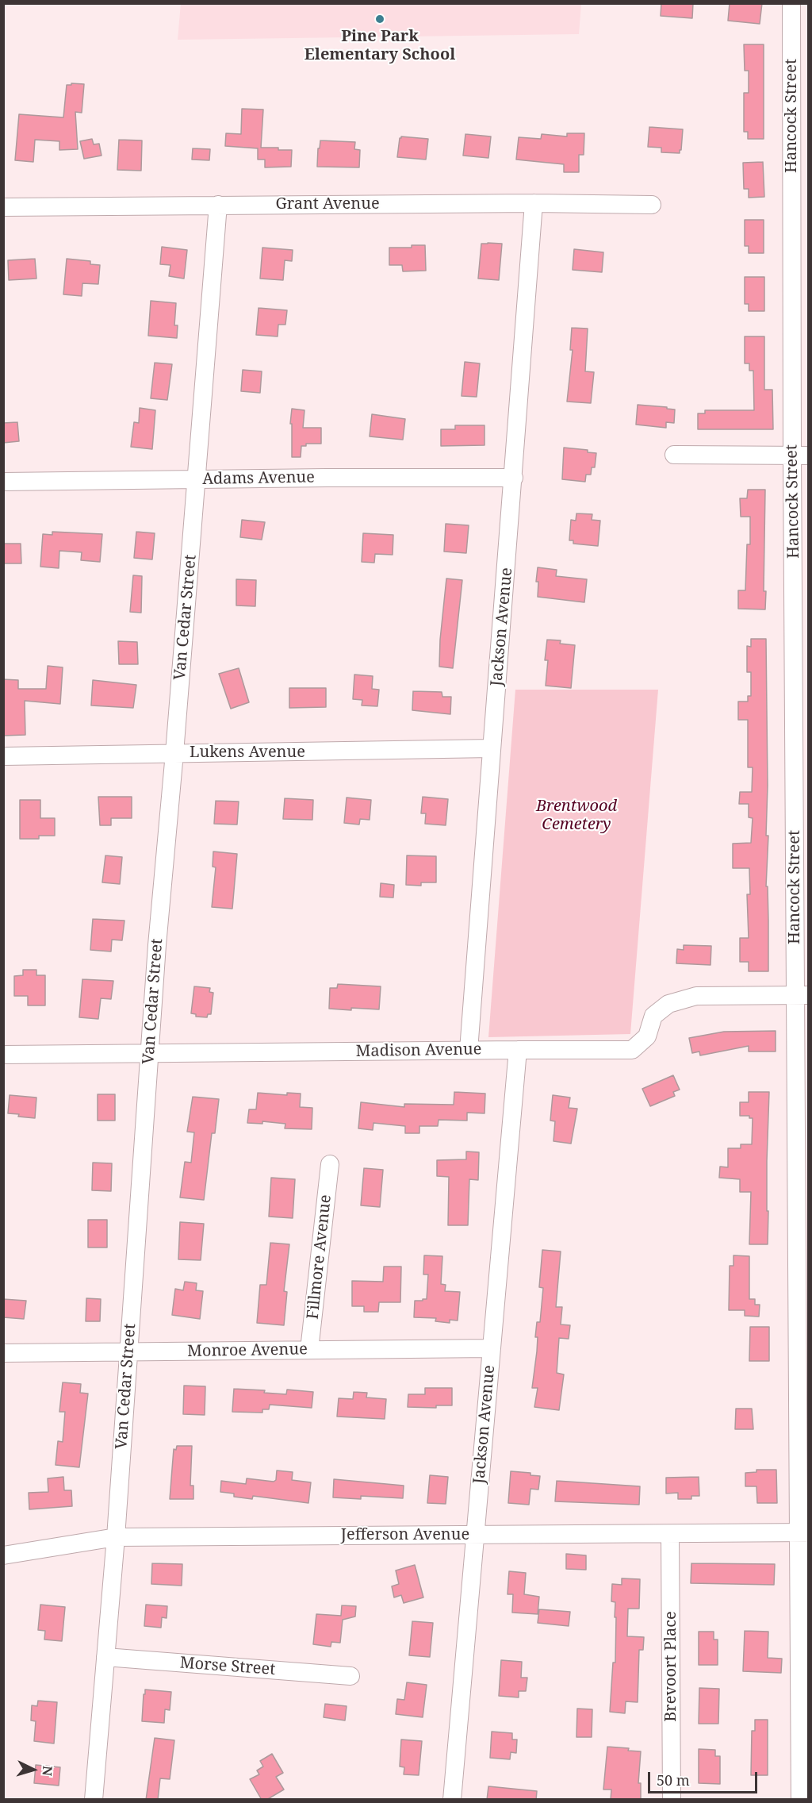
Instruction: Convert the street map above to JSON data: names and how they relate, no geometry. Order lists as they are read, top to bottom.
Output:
{
  "streets": {
    "street": [
      "Hancock Street",
      "Grant Avenue",
      "Adams Avenue",
      "Van Cedar Street",
      "Jackson Avenue",
      "Lukens Avenue",
      "Madison Avenue",
      "Fillmore Avenue",
      "Monroe Avenue",
      "Jefferson Avenue",
      "Morse Street",
      "Brevoort Place"
    ]
  },
  "crossings": [
    ["Hancock Street", "Madison Avenue"],
    ["Hancock Street", "Jefferson Avenue"],
    ["Grant Avenue", "Van Cedar Street"],
    ["Grant Avenue", "Jackson Avenue"],
    ["Adams Avenue", "Van Cedar Street"],
    ["Adams Avenue", "Jackson Avenue"],
    ["Van Cedar Street", "Lukens Avenue"],
    ["Van Cedar Street", "Madison Avenue"],
    ["Van Cedar Street", "Monroe Avenue"],
    ["Van Cedar Street", "Jefferson Avenue"],
    ["Van Cedar Street", "Morse Street"],
    ["Jackson Avenue", "Lukens Avenue"],
    ["Jackson Avenue", "Madison Avenue"],
    ["Jackson Avenue", "Monroe Avenue"],
    ["Jackson Avenue", "Jefferson Avenue"],
    ["Fillmore Avenue", "Monroe Avenue"],
    ["Jefferson Avenue", "Brevoort Place"]
  ],
  "parks": ["Brentwood Cemetery"],
  "places": ["Pine Park Elementary School"],
  "scale_bar": "50 m",
  "north": "right"
}
